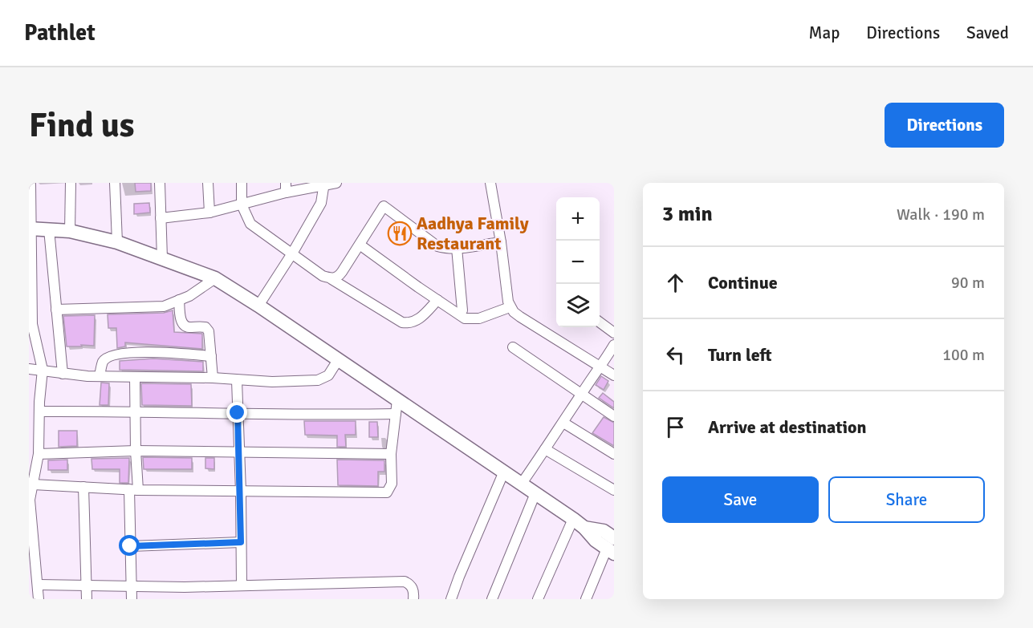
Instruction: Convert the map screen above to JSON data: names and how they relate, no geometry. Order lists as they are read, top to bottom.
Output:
{
  "places": {
    "restaurant": ["Aadhya Family Restaurant"]
  },
  "page": {
    "header": "Pathlet",
    "nav": ["Map", "Directions", "Saved"],
    "buttons": [
      "Directions",
      ["Save", "Share"]
    ],
    "title": "Find us",
    "heading": ["3 min", "Walk · 190 m"],
    "map_buttons": ["+", "−"],
    "list": [
      ["Continue", "90 m"],
      ["Turn left", "100 m"],
      "Arrive at destination"
    ]
  }
}
